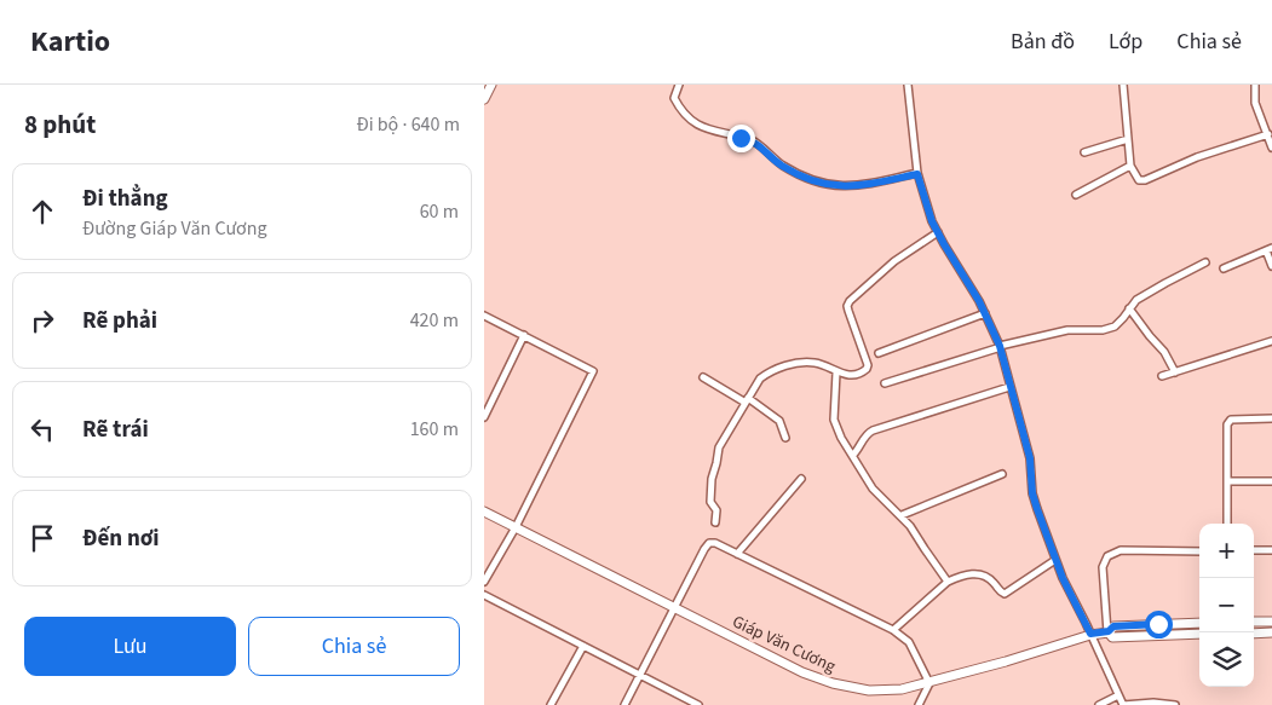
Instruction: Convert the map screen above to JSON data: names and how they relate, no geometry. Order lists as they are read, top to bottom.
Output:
{
  "streets": {
    "street": ["Giáp Văn Cương"]
  },
  "page": {
    "header": "Kartio",
    "nav": ["Bản đồ", "Lớp", "Chia sẻ"],
    "heading": ["8 phút", "Đi bộ · 640 m"],
    "list": [
      ["Đi thẳng", "Đường Giáp Văn Cương", "60 m"],
      ["Rẽ phải", "420 m"],
      ["Rẽ trái", "160 m"],
      "Đến nơi"
    ],
    "map_buttons": ["+", "−"],
    "buttons": ["Lưu", "Chia sẻ"]
  }
}
